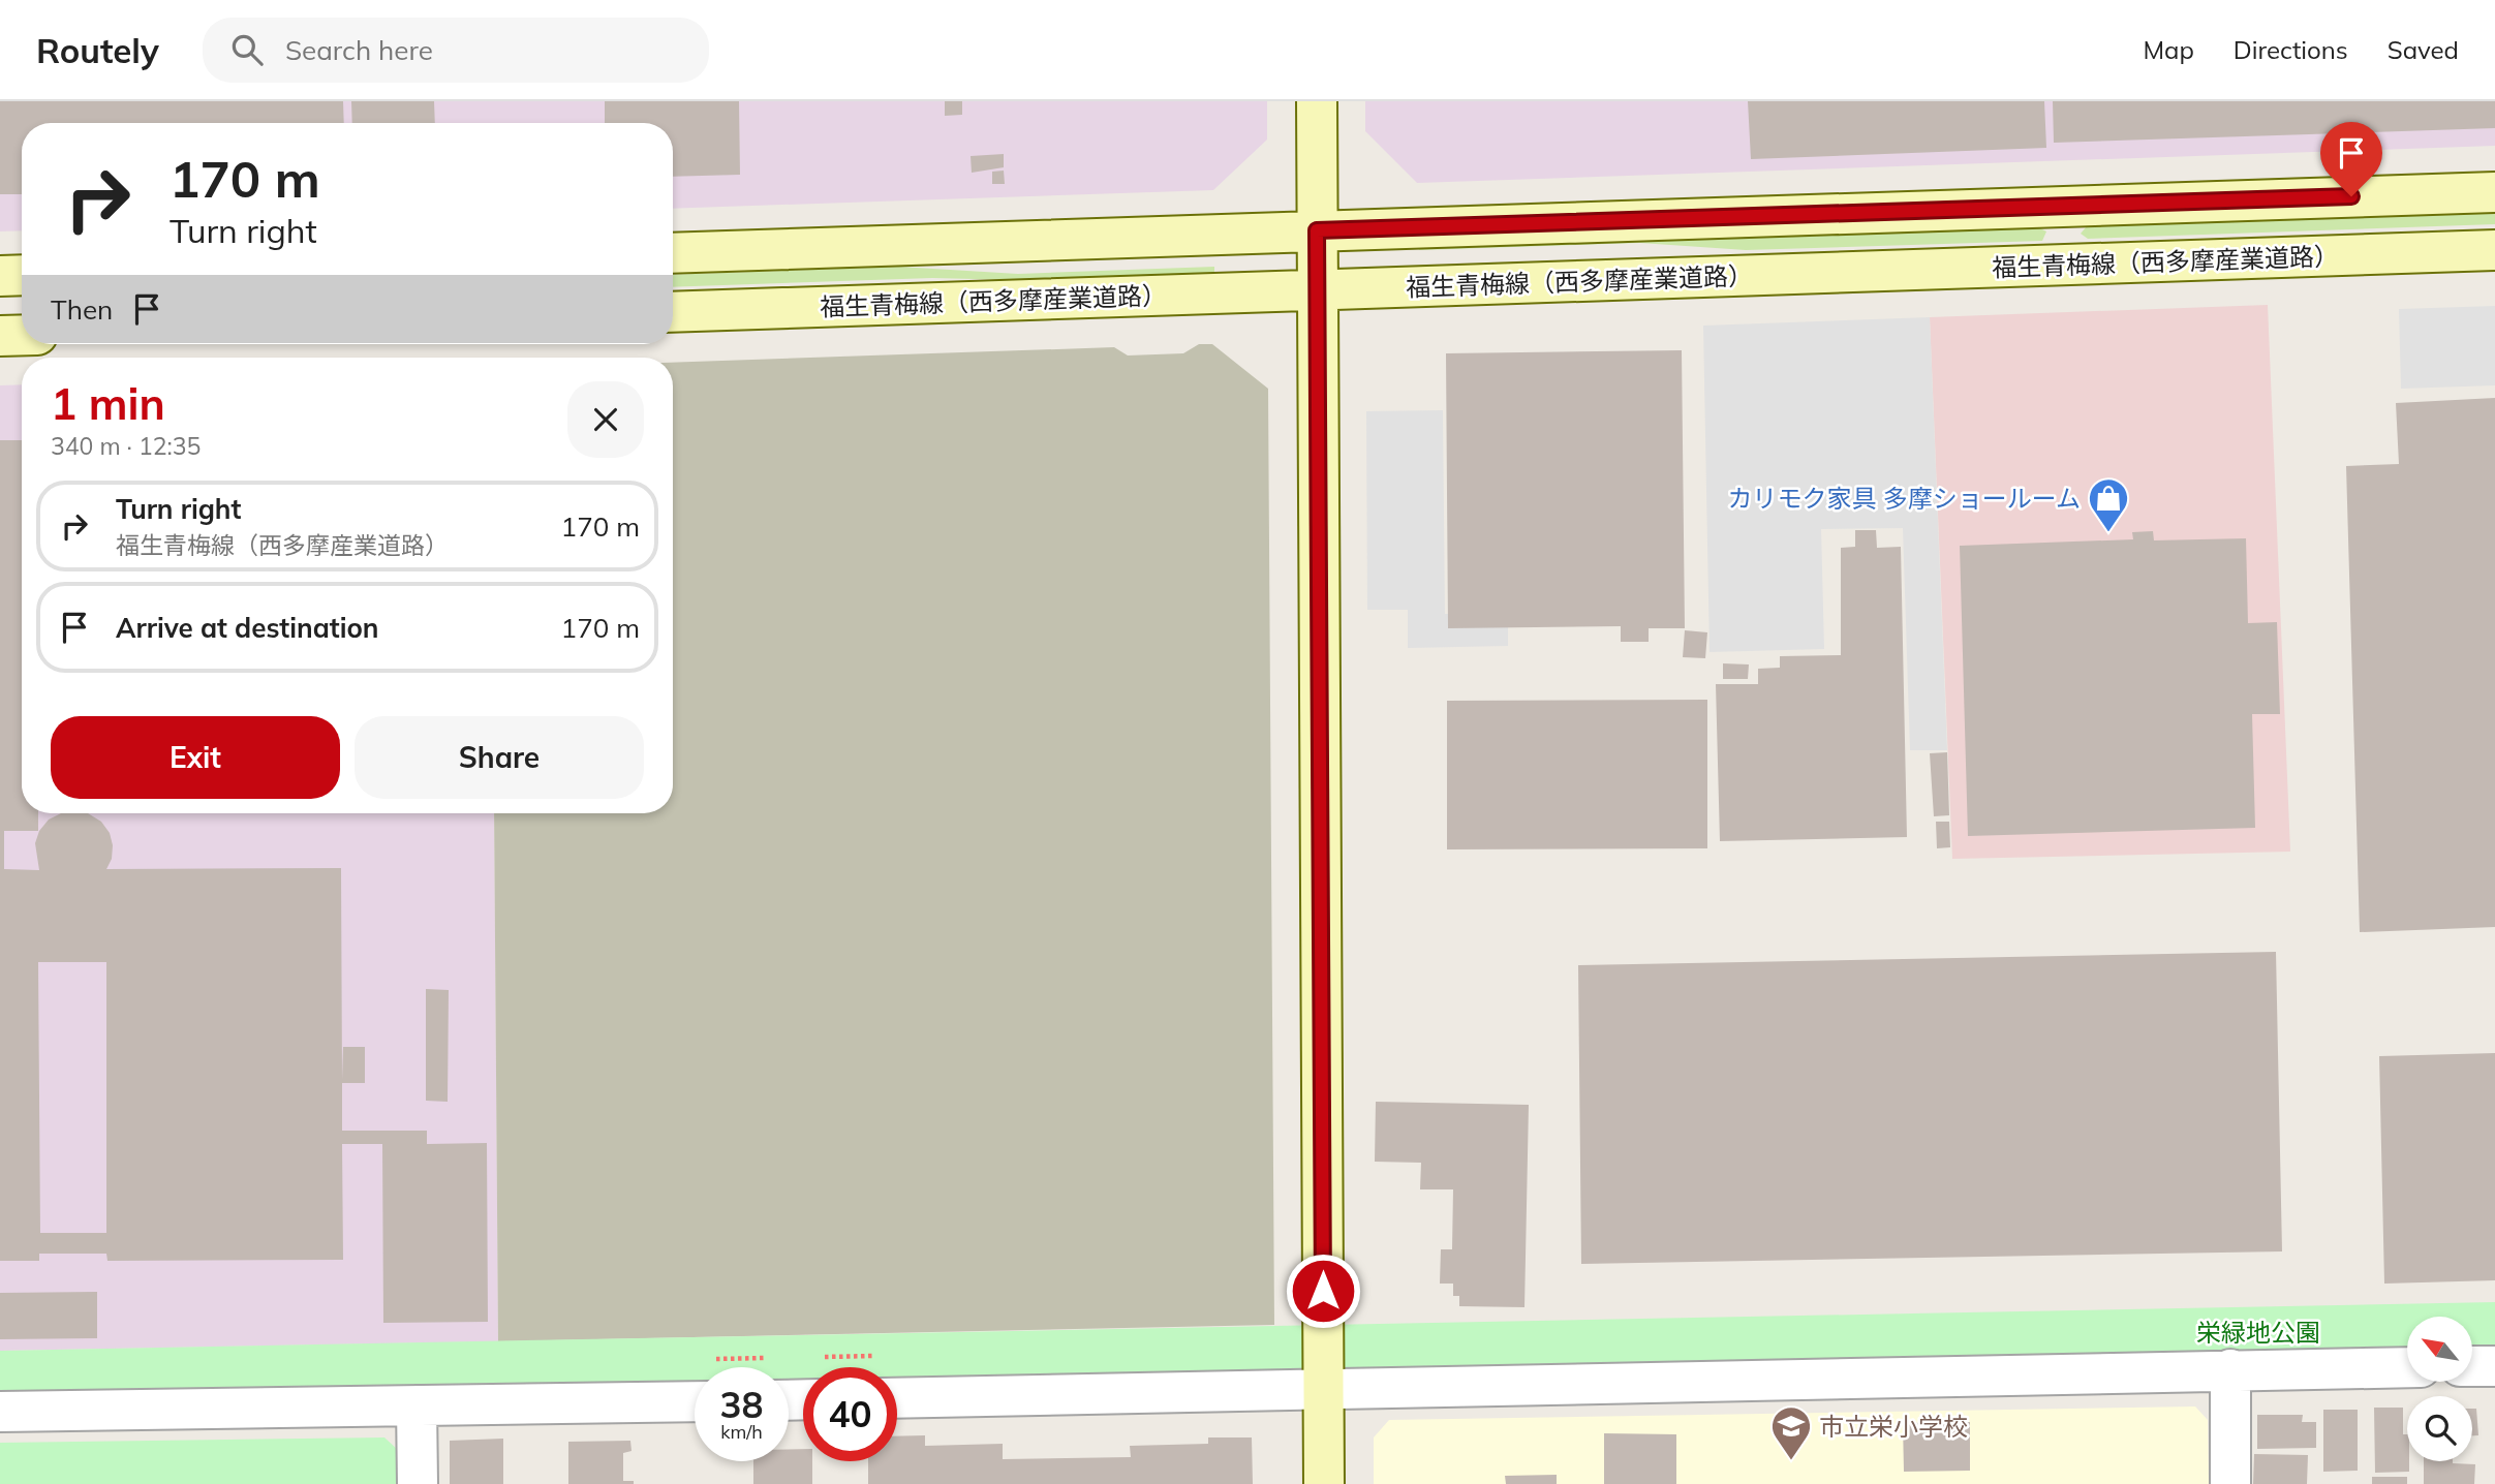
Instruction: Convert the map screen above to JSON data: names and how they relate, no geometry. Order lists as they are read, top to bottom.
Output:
{
  "streets": {
    "main road": ["福生青梅線（西多摩産業道路）"]
  },
  "parks": ["栄緑地公園"],
  "places": {
    "shop": ["カリモク家具 多摩ショールーム"],
    "school or university": ["市立栄小学校"]
  },
  "north": "top left",
  "page": {
    "header": "Routely",
    "search": "Search here",
    "nav": ["Map", "Directions", "Saved"],
    "turn": ["170 m", "Turn right"],
    "then": "Then",
    "heading": ["1 min", "340 m · 12:35"],
    "list": [
      {
        "name": "Turn right",
        "note": "福生青梅線（西多摩産業道路）",
        "value": "170 m"
      },
      {
        "name": "Arrive at destination",
        "value": "170 m"
      }
    ],
    "buttons": ["Exit", "Share"],
    "speed": "38 km/h",
    "limit": "40"
  }
}
